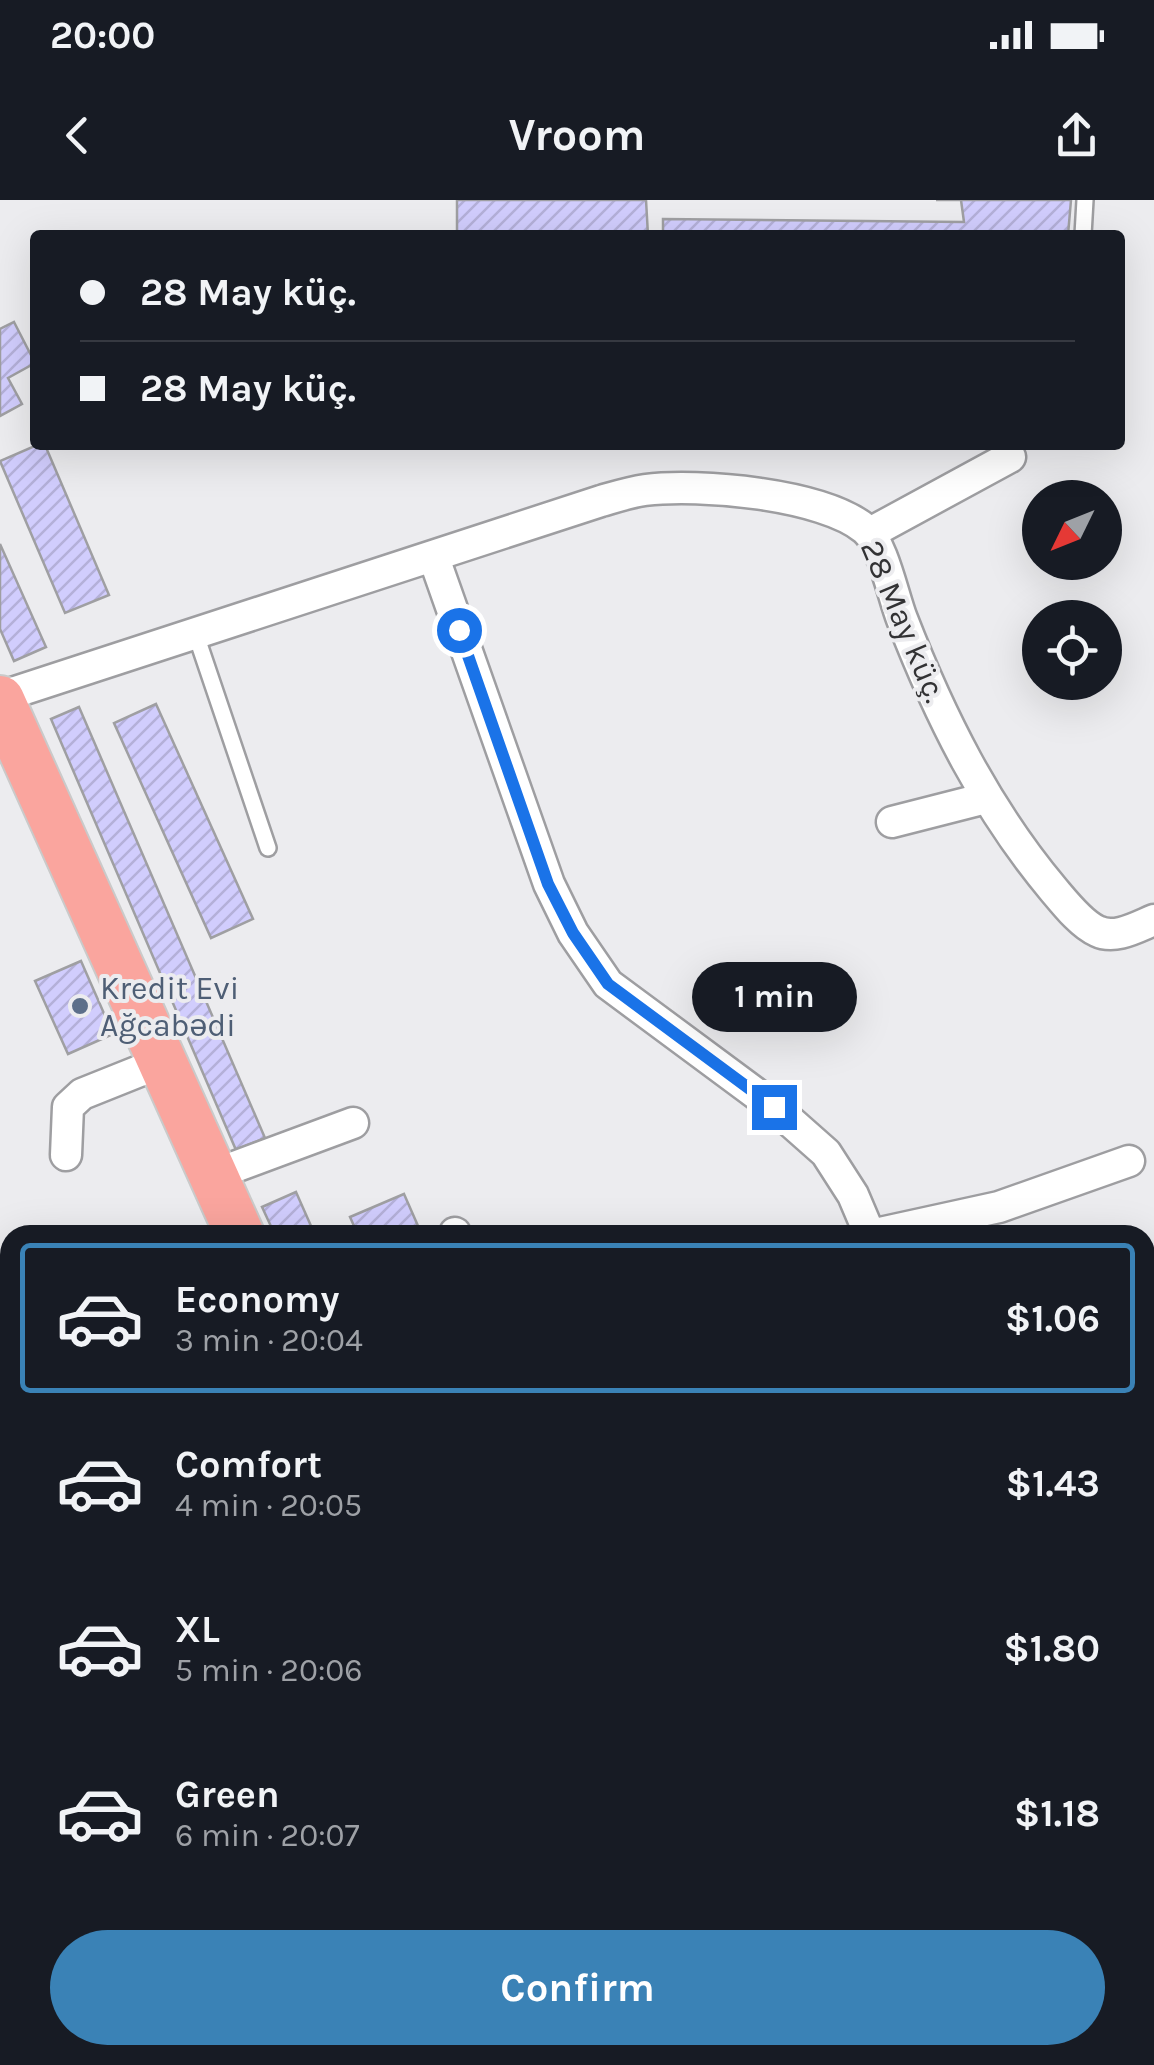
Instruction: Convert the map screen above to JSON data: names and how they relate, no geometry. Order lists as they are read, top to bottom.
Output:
{
  "streets": {
    "street": ["28 May küç."]
  },
  "places": ["Kredit Evi Ağcabədi"],
  "north": "bottom left",
  "page": {
    "status": "20:00",
    "header": "Vroom",
    "banner": ["28 May küç.", "28 May küç."],
    "bubble": "1 min",
    "list": [
      {
        "name": "Economy",
        "note": "3 min · 20:04",
        "value": "$1.06"
      },
      {
        "name": "Comfort",
        "note": "4 min · 20:05",
        "value": "$1.43"
      },
      {
        "name": "XL",
        "note": "5 min · 20:06",
        "value": "$1.80"
      },
      {
        "name": "Green",
        "note": "6 min · 20:07",
        "value": "$1.18"
      }
    ],
    "buttons": "Confirm"
  }
}
